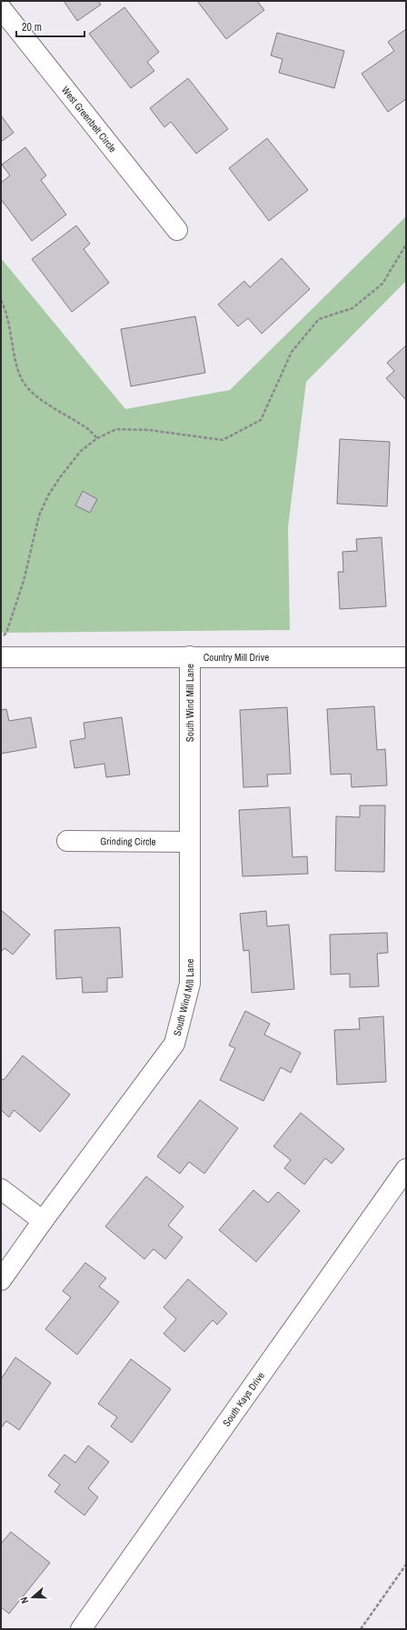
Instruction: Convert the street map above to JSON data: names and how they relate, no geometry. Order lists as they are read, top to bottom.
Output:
{
  "streets": {
    "street": [
      "West Greenbelt Circle",
      "Country Mill Drive",
      "South Wind Mill Lane",
      "Grinding Circle",
      "South Kays Drive"
    ]
  },
  "crossings": [
    ["Country Mill Drive", "South Wind Mill Lane"],
    ["South Wind Mill Lane", "Grinding Circle"]
  ],
  "scale_bar": "20 m",
  "north": "left"
}
